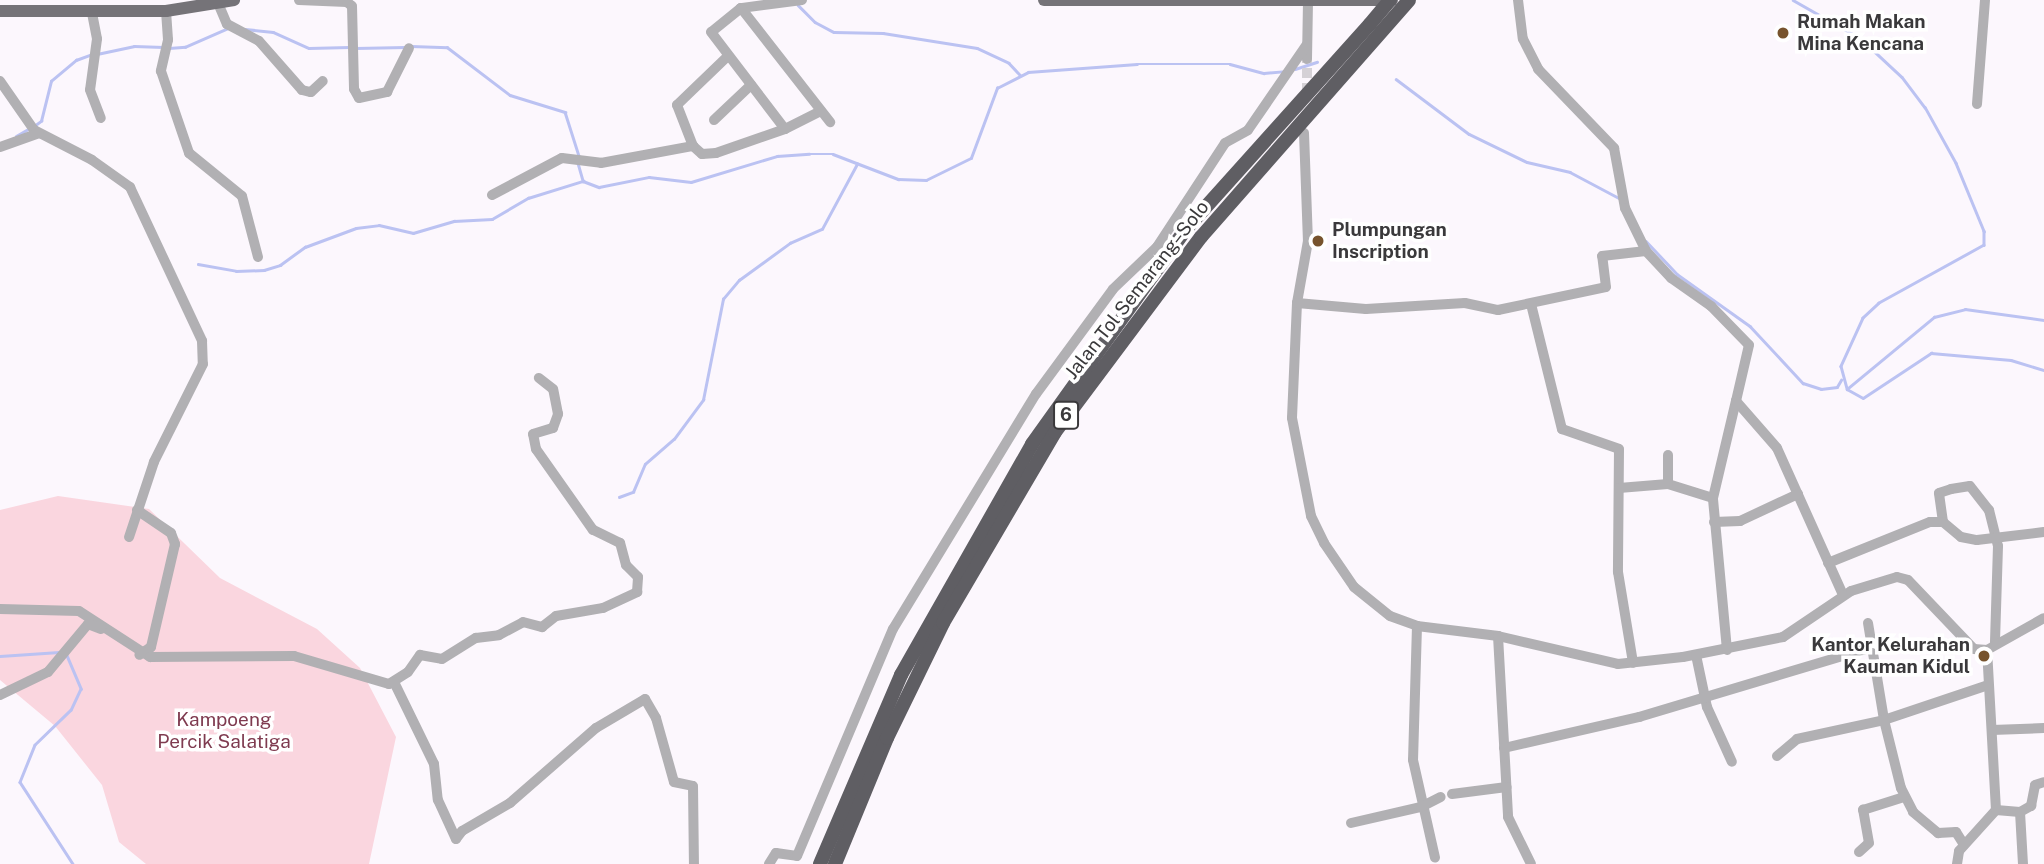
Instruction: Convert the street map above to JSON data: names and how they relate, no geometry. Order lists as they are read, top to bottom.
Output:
{
  "streets": {
    "highway": ["Jalan Tol Semarang–Solo", "6"]
  },
  "parks": ["Kampoeng Percik Salatiga"],
  "places": ["Rumah Makan Mina Kencana", "Plumpungan Inscription", "Kantor Kelurahan Kauman Kidul"]
}
